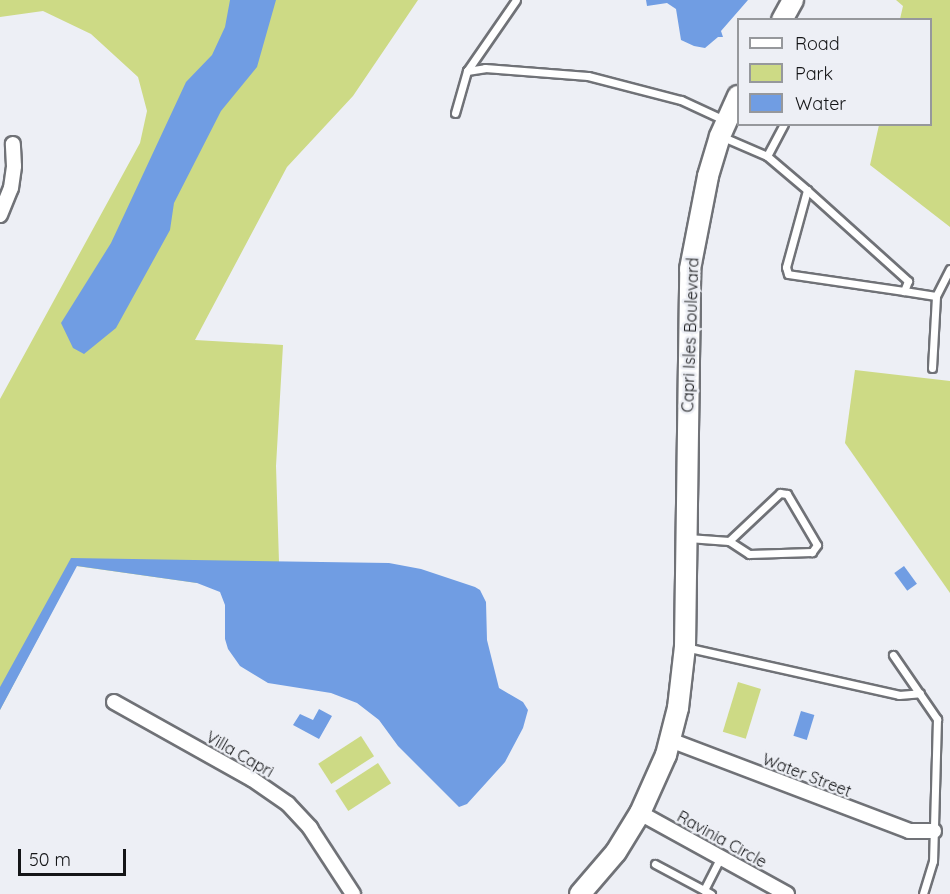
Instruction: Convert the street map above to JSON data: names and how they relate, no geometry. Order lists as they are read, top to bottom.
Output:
{
  "streets": {
    "street": [
      "Capri Isles Boulevard",
      "Villa Capri",
      "Water Street",
      "Ravinia Circle"
    ]
  },
  "crossings": [
    ["Capri Isles Boulevard", "Water Street"],
    ["Capri Isles Boulevard", "Ravinia Circle"]
  ],
  "legend": ["Road", "Park", "Water"],
  "scale_bar": "50 m"
}
